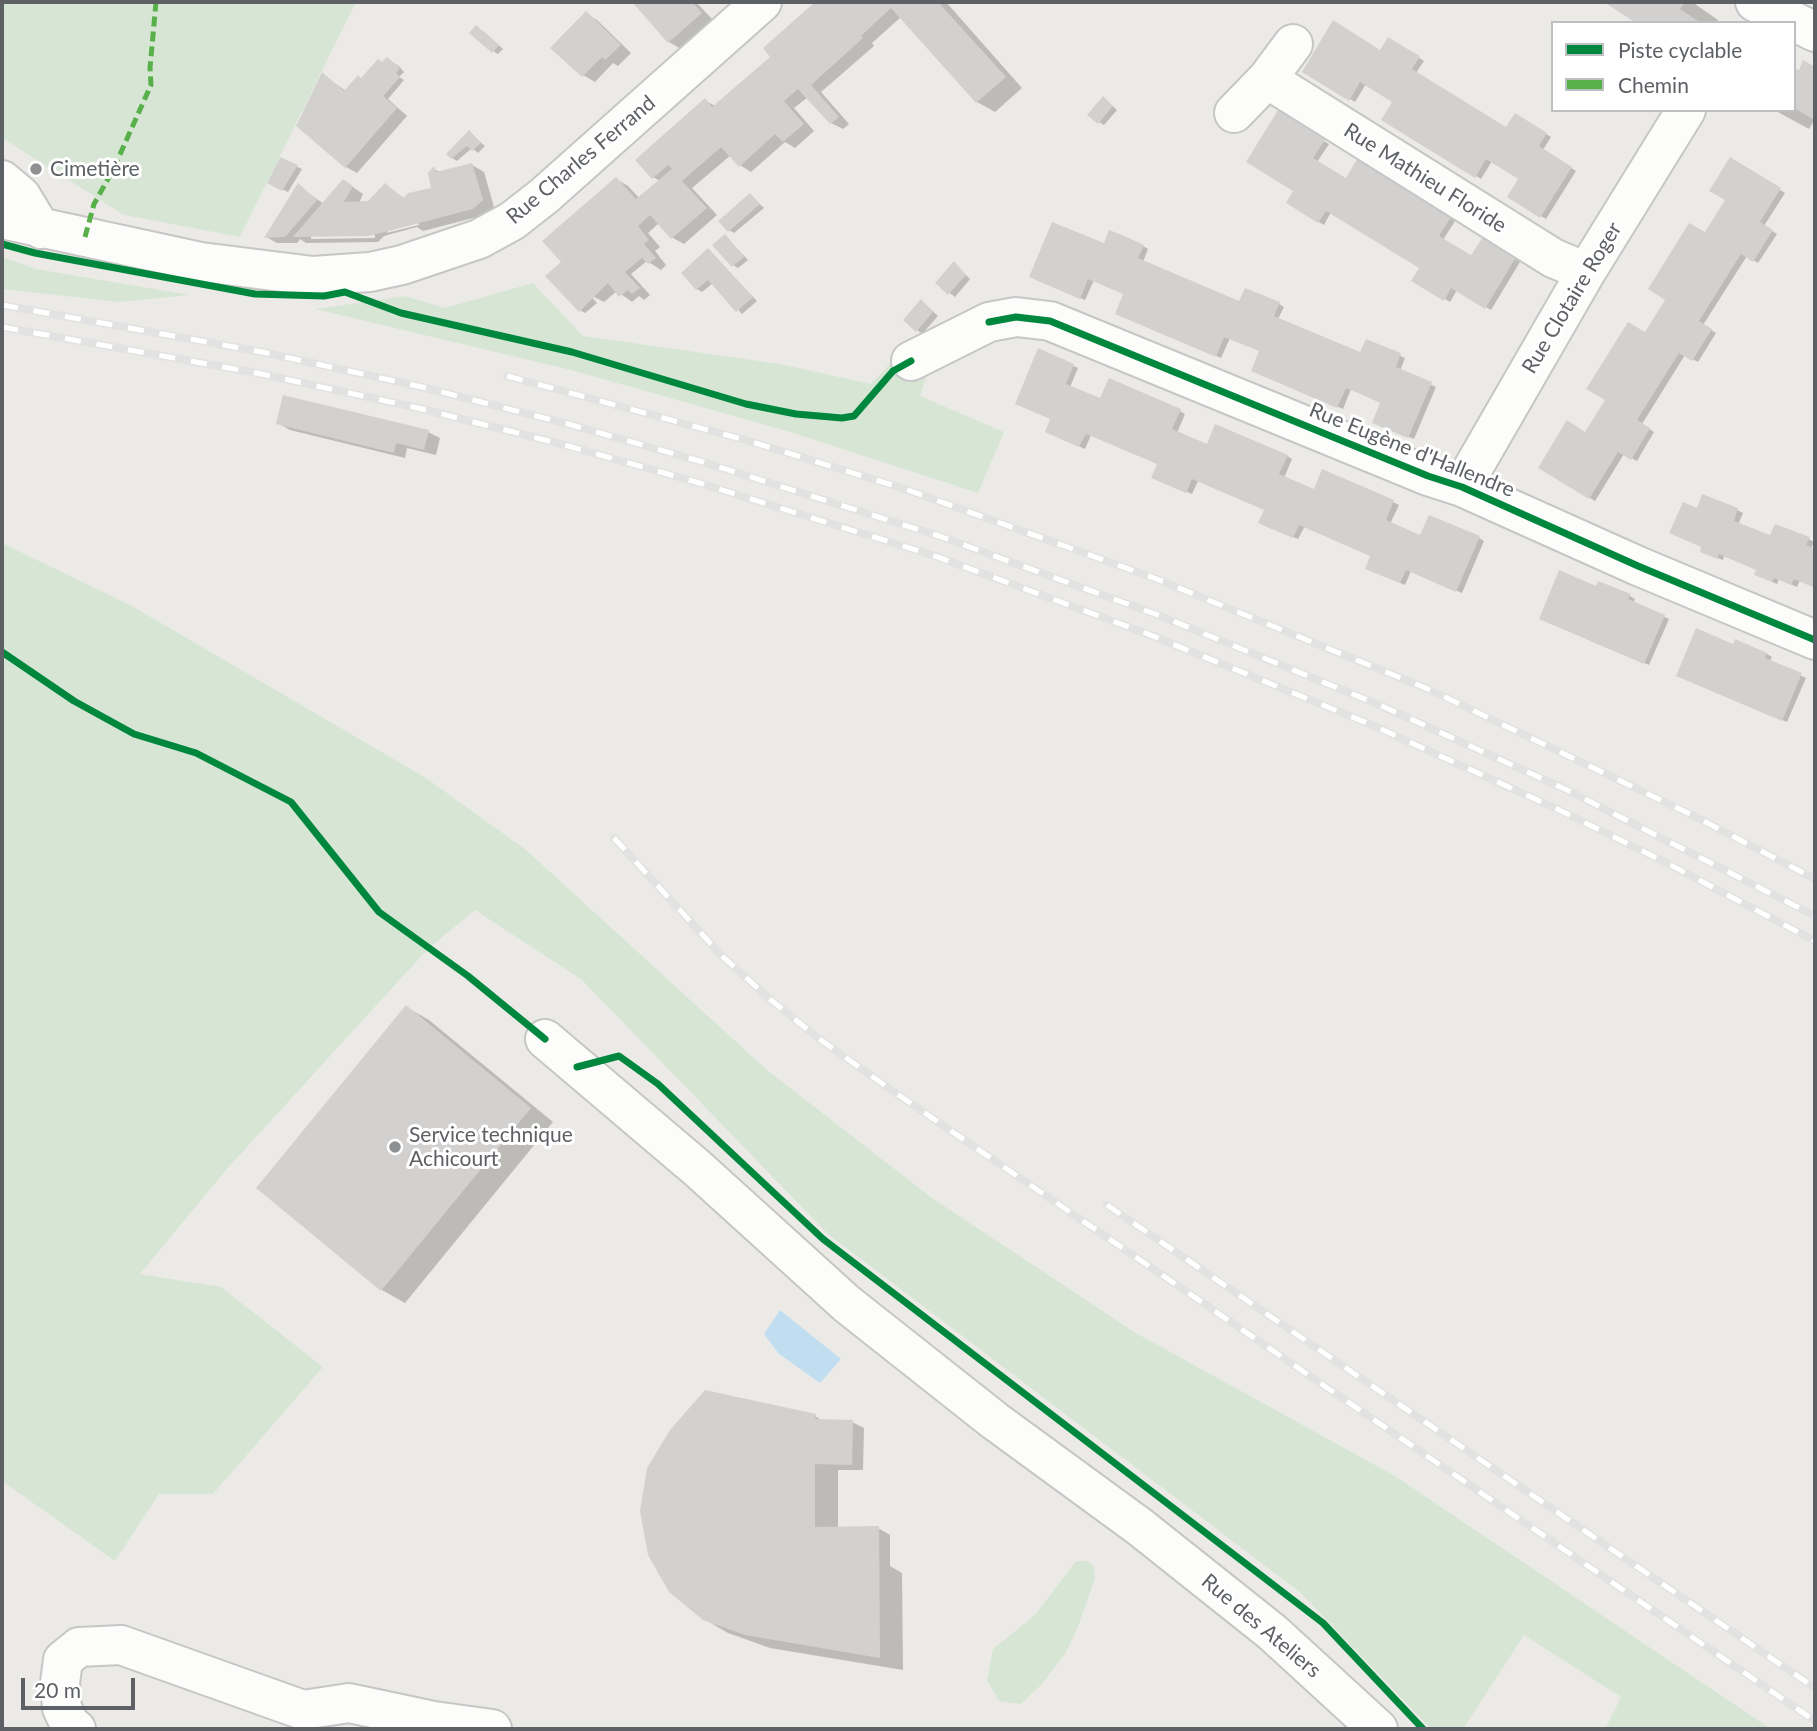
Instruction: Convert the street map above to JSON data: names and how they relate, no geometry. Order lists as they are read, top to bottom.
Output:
{
  "streets": {
    "street": [
      "Rue Charles Ferrand",
      "Rue Mathieu Floride",
      "Rue Clotaire Roger",
      "Rue Eugène d'Hallendre",
      "Rue des Ateliers"
    ]
  },
  "crossings": [
    ["Rue Mathieu Floride", "Rue Clotaire Roger"],
    ["Rue Clotaire Roger", "Rue Eugène d'Hallendre"]
  ],
  "places": ["Cimetière", "Service technique Achicourt"],
  "legend": ["Piste cyclable", "Chemin"],
  "scale_bar": "20 m"
}
